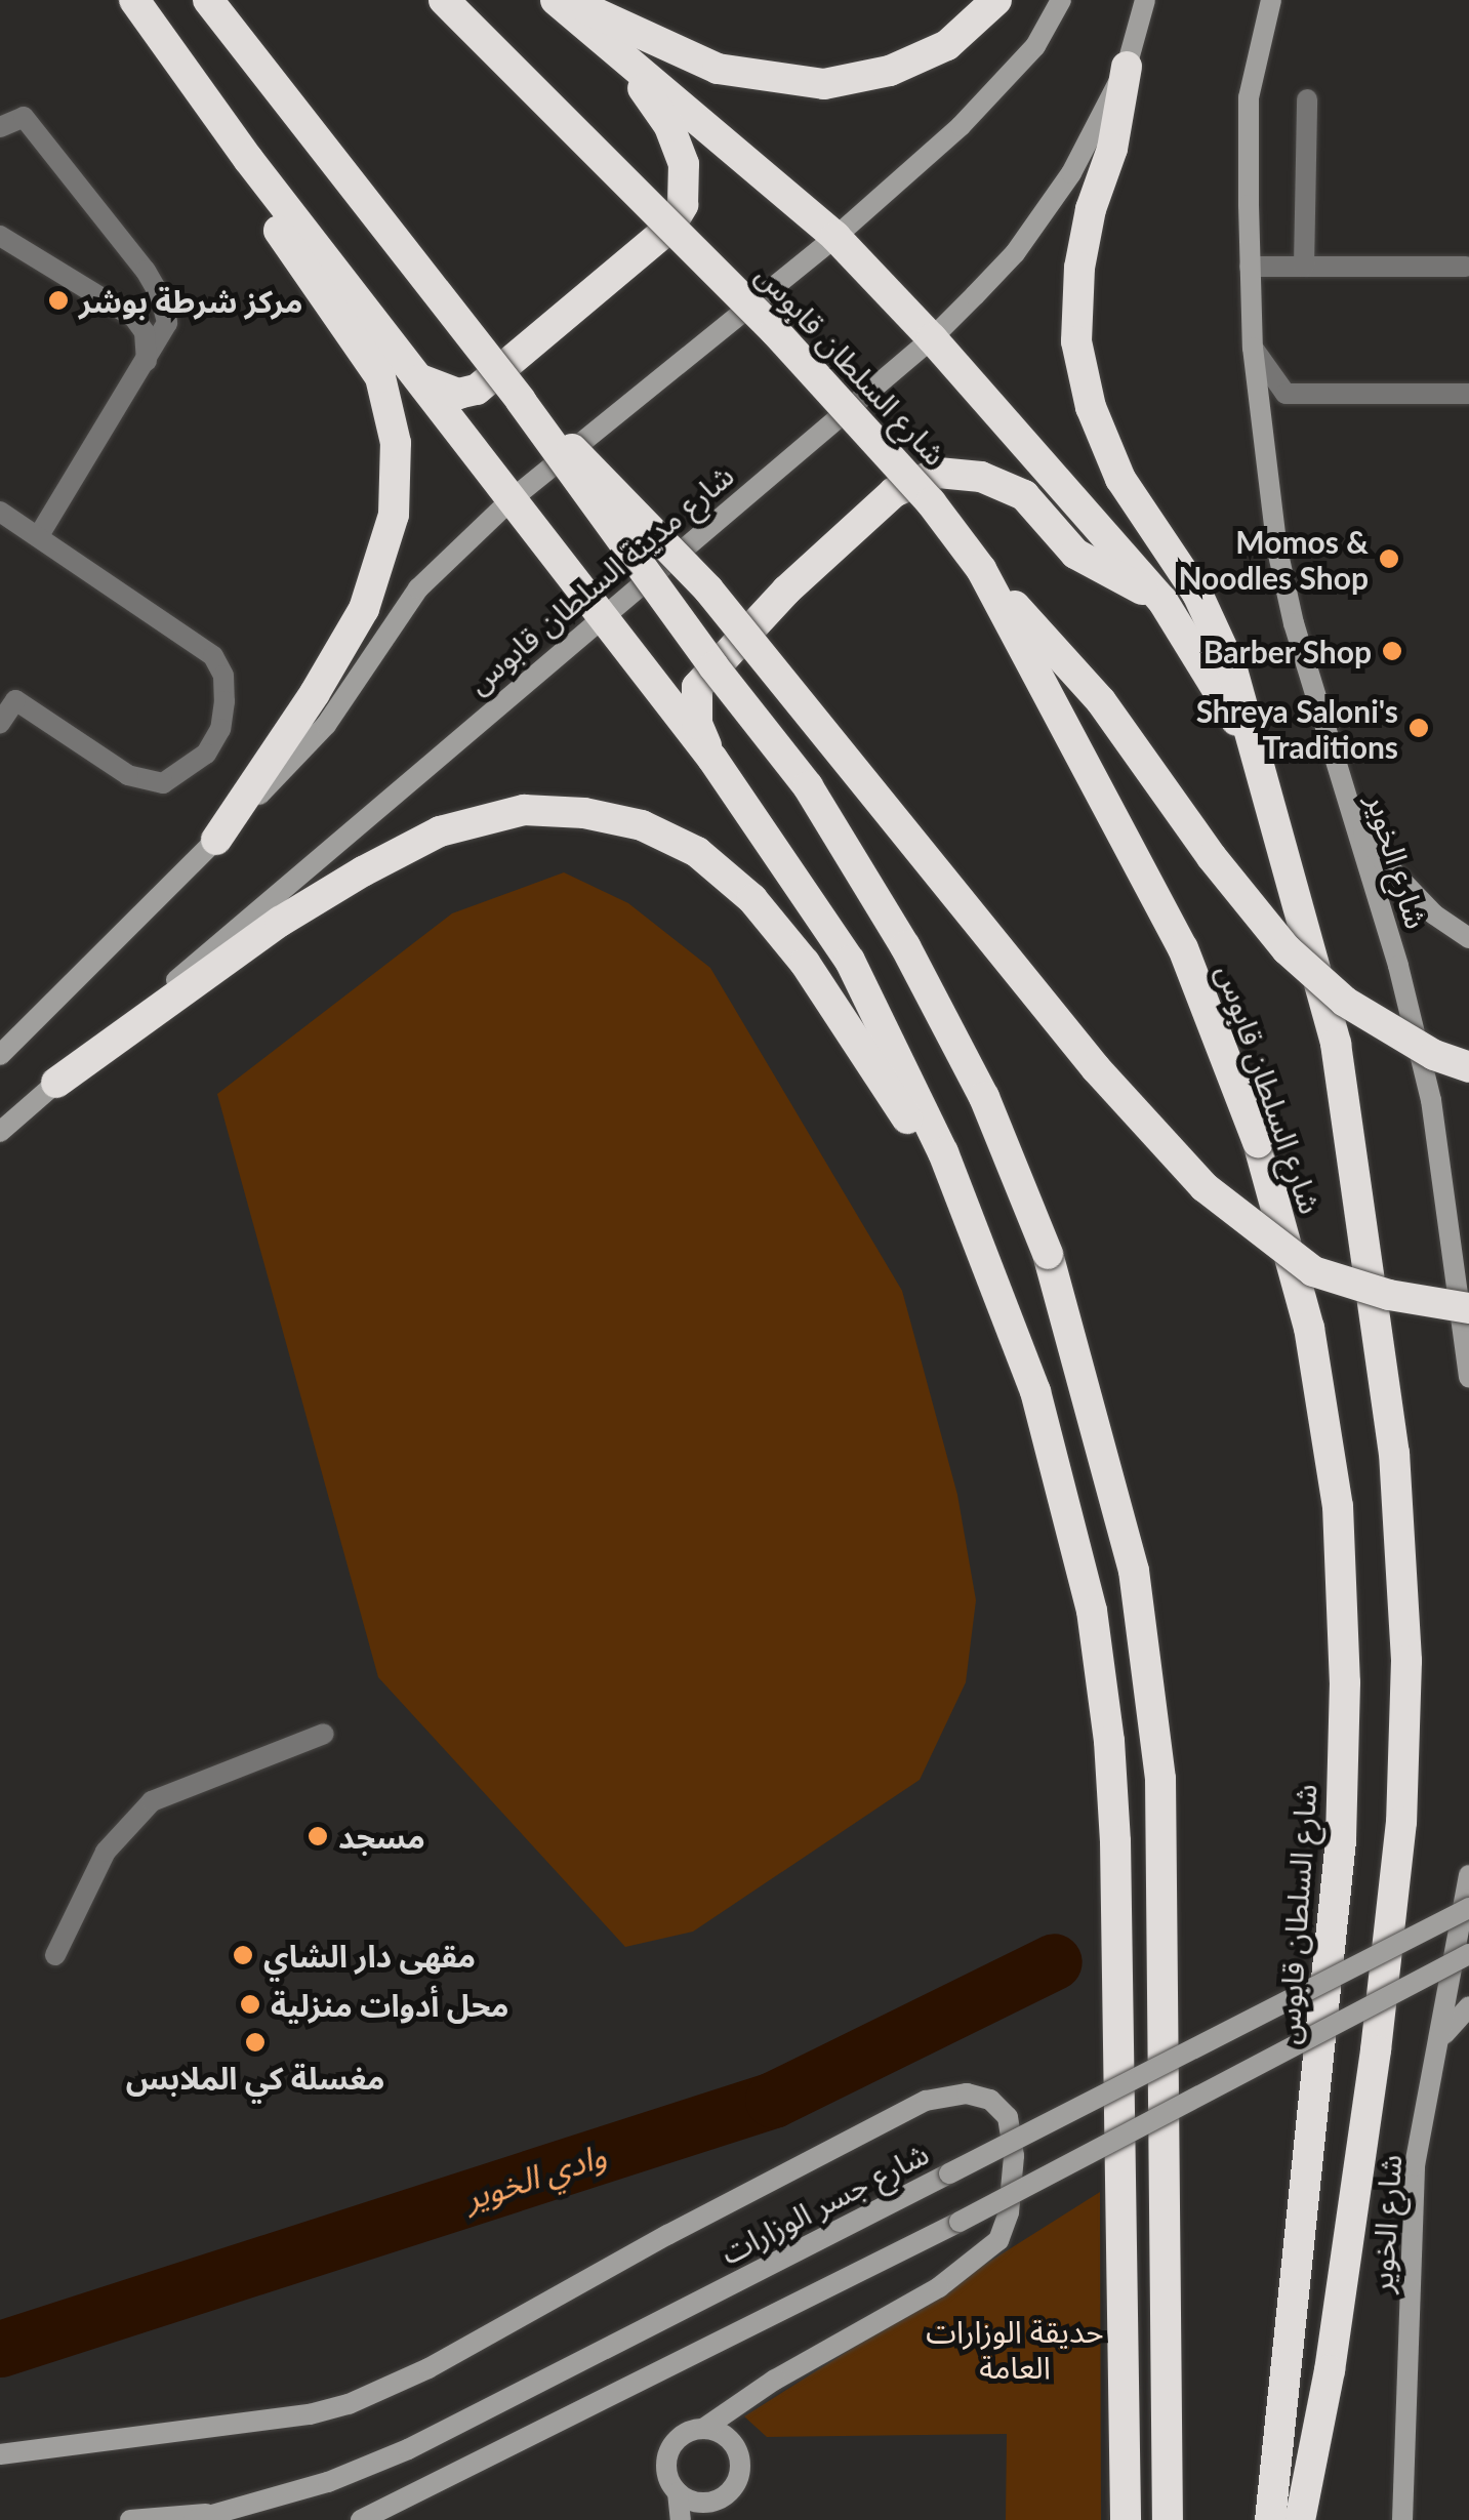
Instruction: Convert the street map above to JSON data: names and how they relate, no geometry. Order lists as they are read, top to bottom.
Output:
{
  "streets": {
    "highway": ["شارع السلطان قابوس"],
    "main road": ["شارع مدينة السلطان قابوس", "شارع الخوير", "شارع جسر الوزارات"]
  },
  "water": ["وادي الخوير"],
  "parks": ["حديقة الوزارات العامة"],
  "places": [
    "مركز شرطة بوشر",
    "Momos & Noodles Shop",
    "Barber Shop",
    "Shreya Saloni's Traditions",
    "مسجد",
    "مقهى دار الشاي",
    "محل أدوات منزلية",
    "مغسلة كي الملابس"
  ]
}
